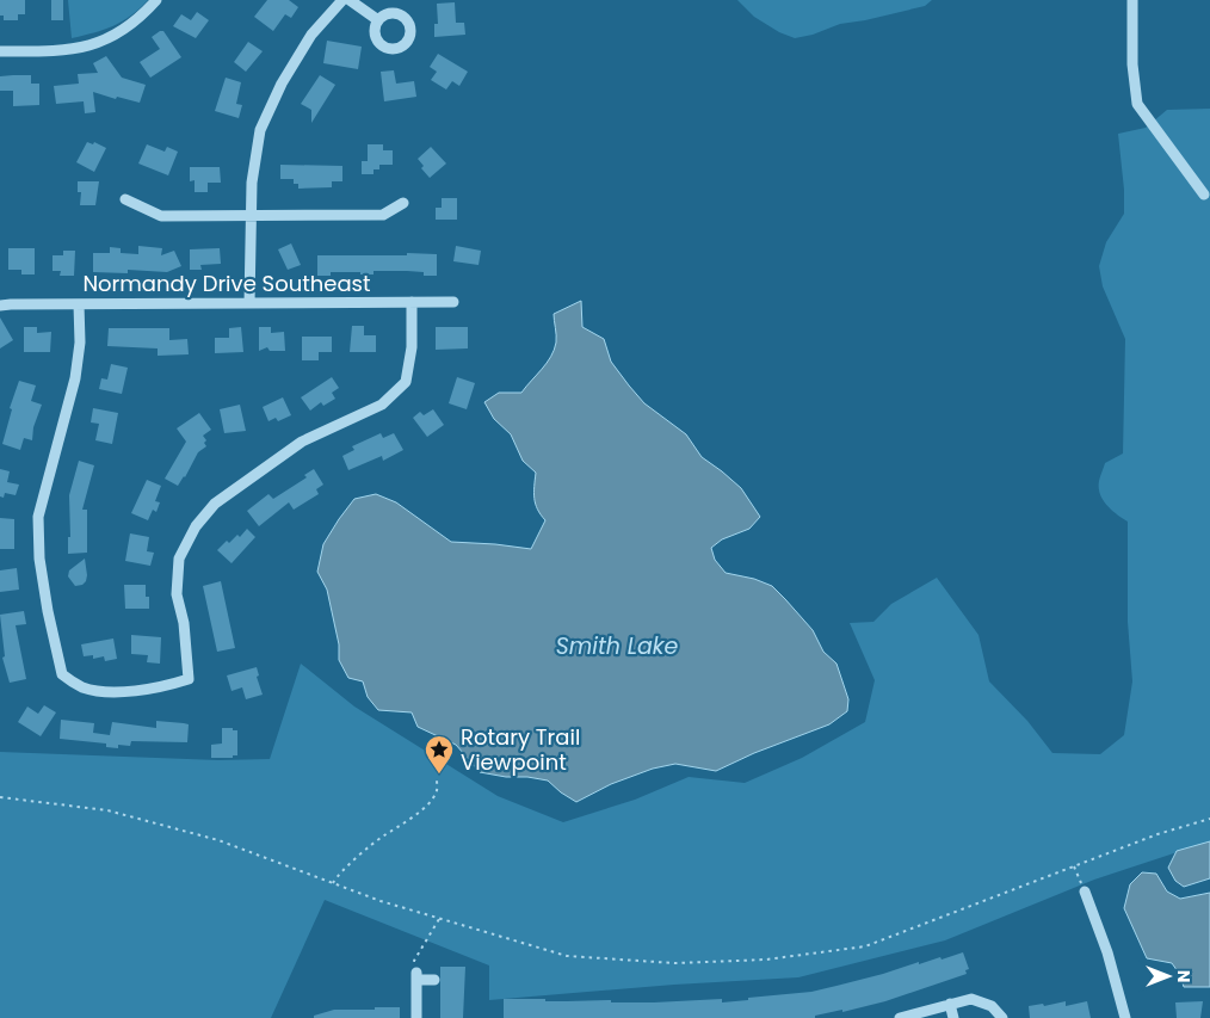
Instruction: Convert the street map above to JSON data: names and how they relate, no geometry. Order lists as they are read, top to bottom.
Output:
{
  "streets": {
    "street": ["Normandy Drive Southeast"]
  },
  "water": ["Smith Lake"],
  "places": {
    "place": ["Rotary Trail Viewpoint"]
  },
  "north": "right"
}
